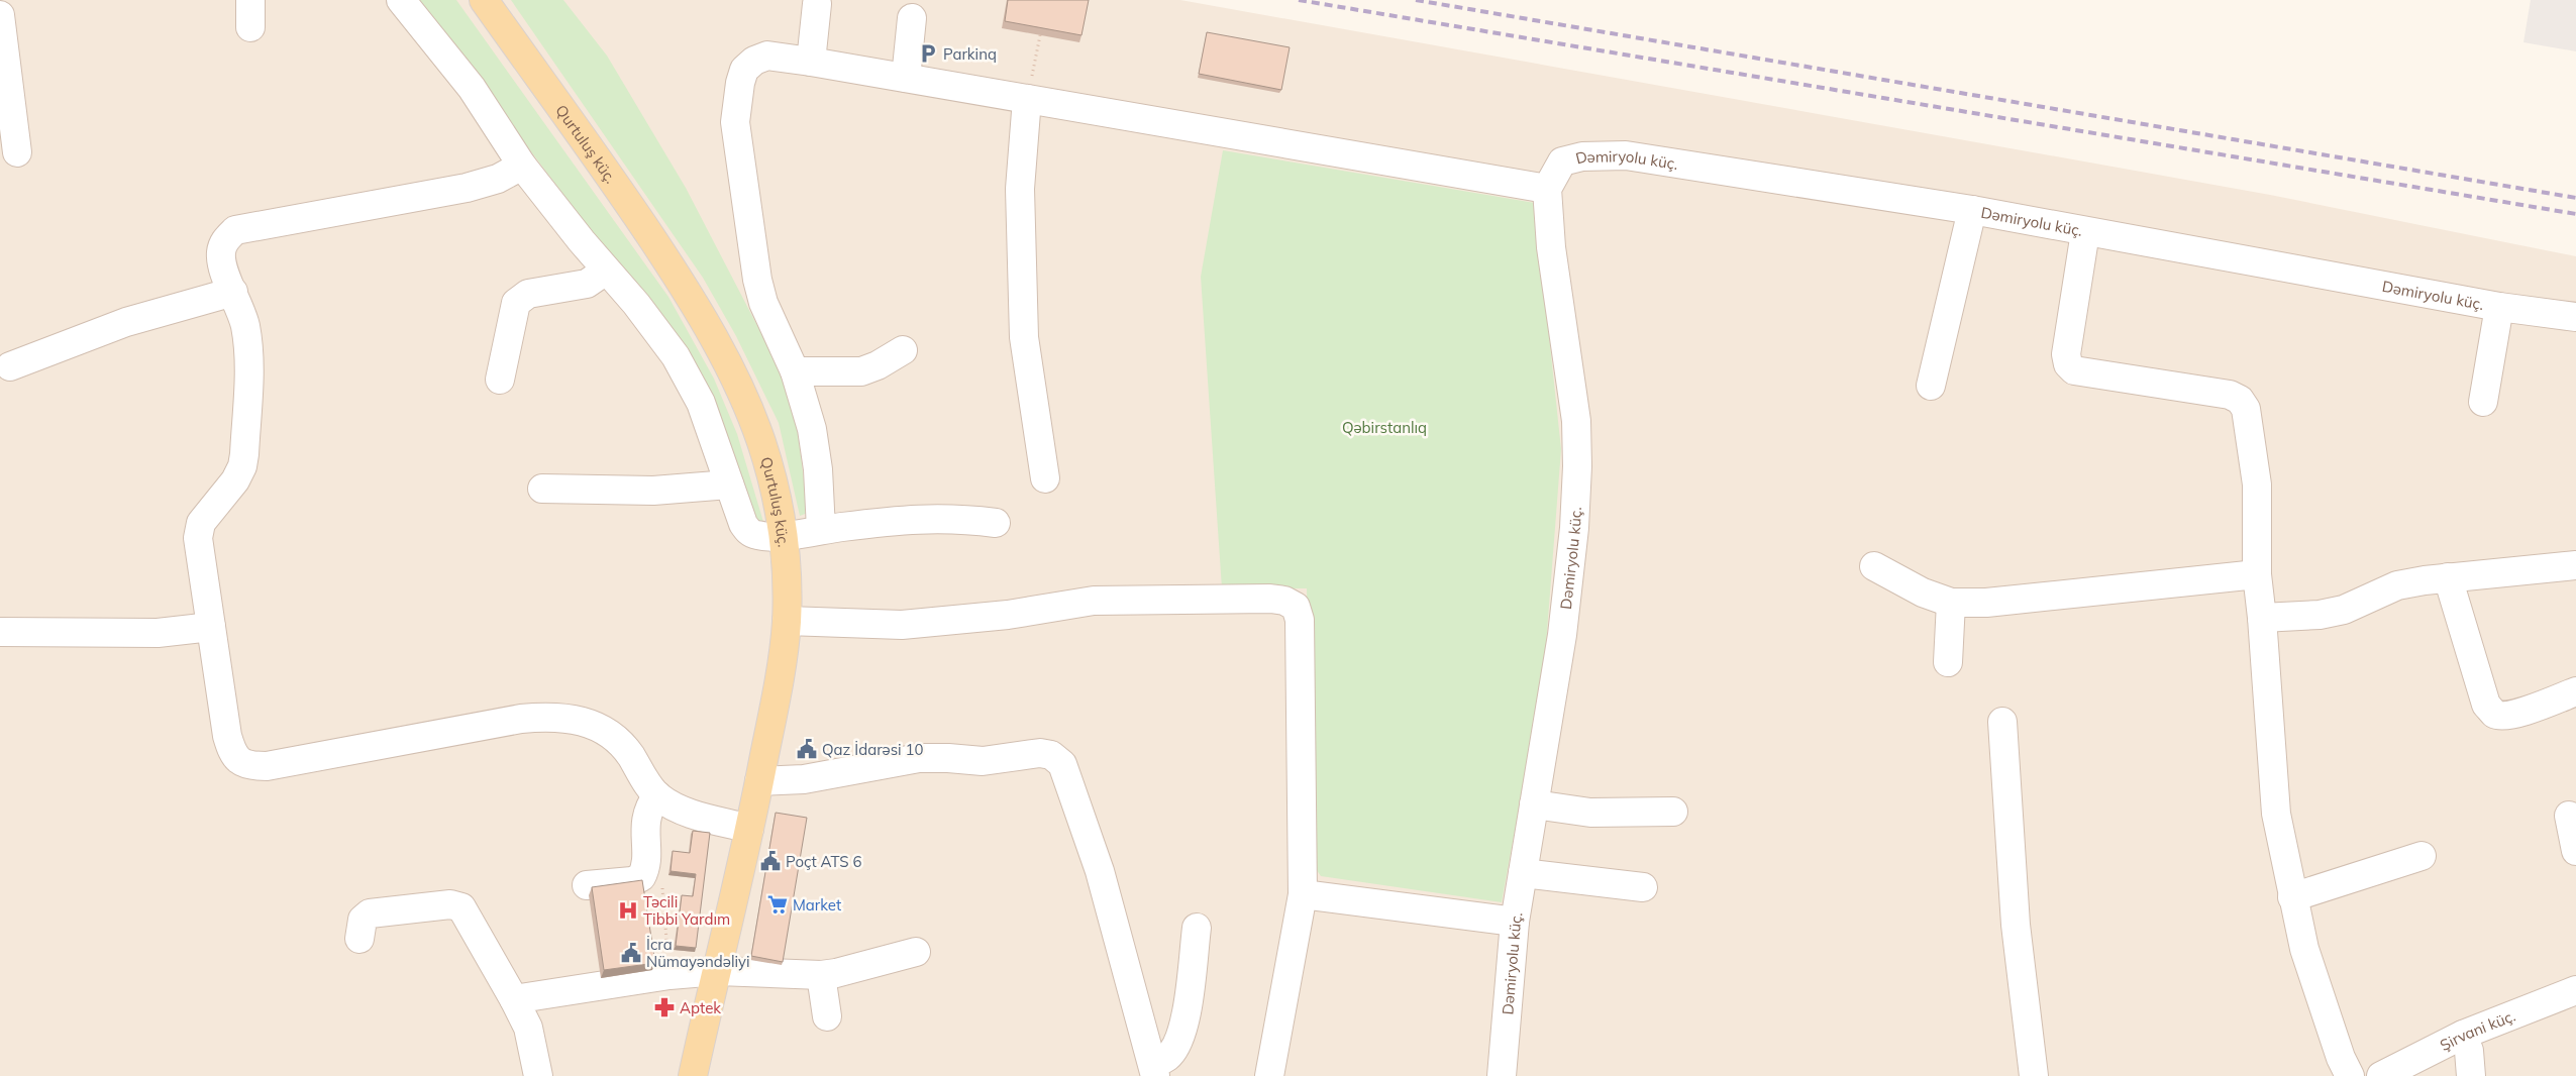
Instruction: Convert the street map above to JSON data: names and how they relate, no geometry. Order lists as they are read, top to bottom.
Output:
{
  "streets": {
    "main road": ["Qurtuluş küç."],
    "street": ["Dəmiryolu küç.", "Şirvani küç."]
  },
  "parks": ["Qəbirstanlıq"],
  "places": {
    "parking": ["Parkinq"],
    "public building": ["Qaz İdarəsi 10", "Poçt ATS 6", "İcra Nümayəndəliyi"],
    "supermarket": ["Market"],
    "hospital": ["Təcili Tibbi Yardım"],
    "pharmacy": ["Aptek"]
  }
}
